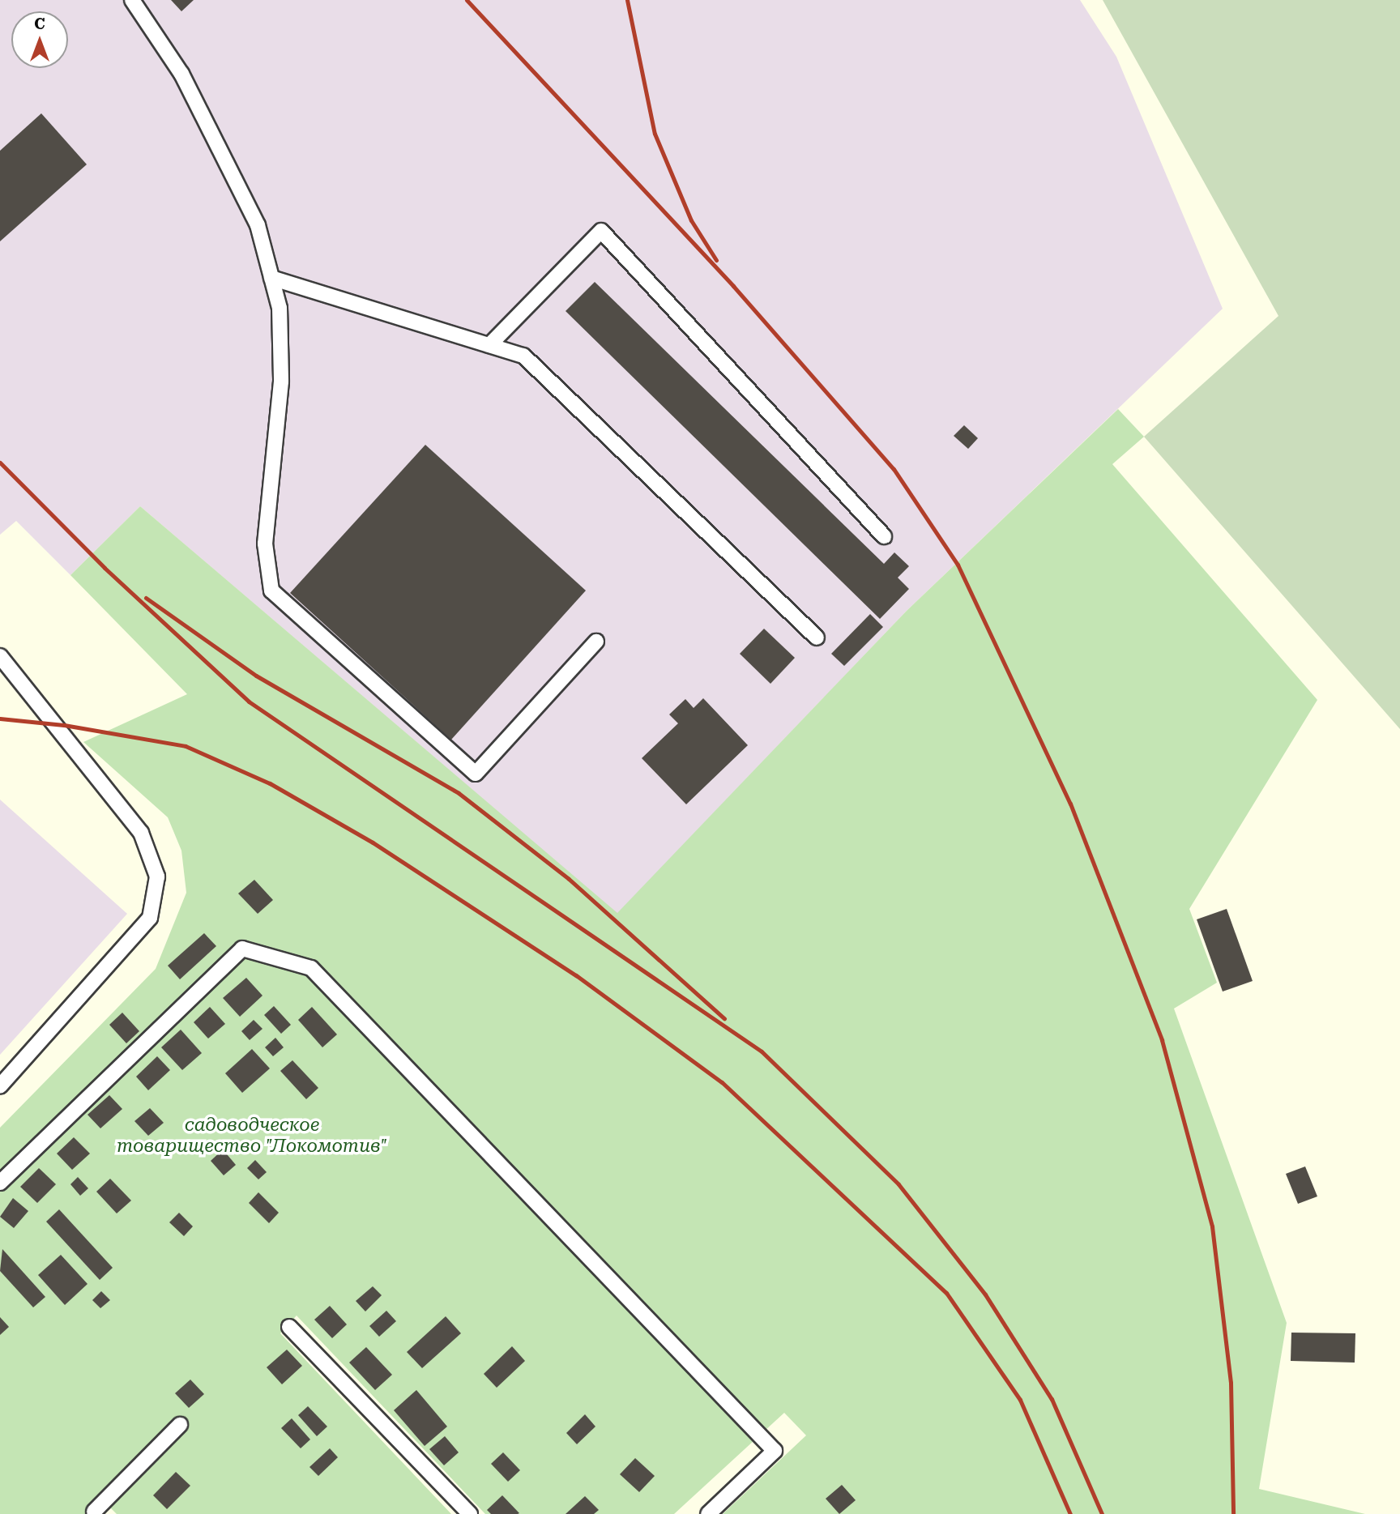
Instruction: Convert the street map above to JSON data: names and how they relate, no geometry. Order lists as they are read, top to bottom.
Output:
{
  "parks": ["садоводческое товарищество \"Локомотив\""],
  "north": "top"
}
